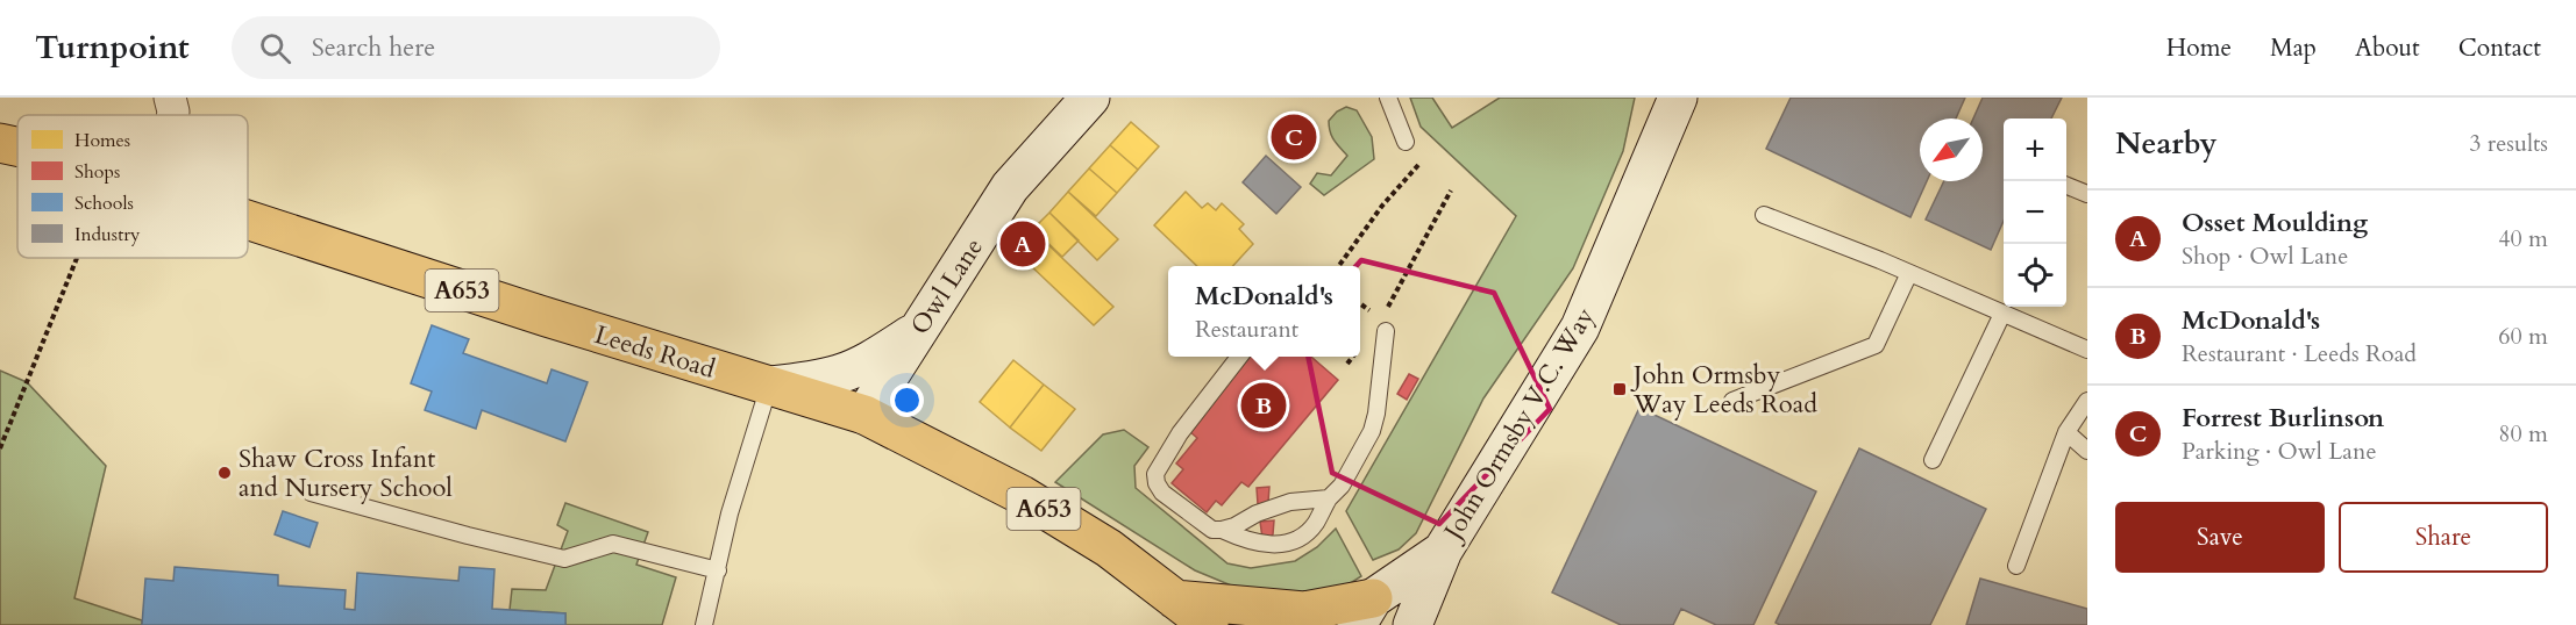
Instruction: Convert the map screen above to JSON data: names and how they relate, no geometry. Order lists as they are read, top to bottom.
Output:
{
  "streets": {
    "main road": [
      "Owl Lane",
      "A653",
      "Leeds Road",
      "John Ormsby V.C. Way"
    ]
  },
  "crossings": [
    ["Owl Lane", "Leeds Road"]
  ],
  "places": {
    "transit": ["John Ormsby Way Leeds Road"],
    "other": ["Shaw Cross Infant and Nursery School"]
  },
  "legend": [
    "Homes",
    "Shops",
    "Schools",
    "Industry"
  ],
  "north": "bottom left",
  "page": {
    "header": "Turnpoint",
    "search": "Search here",
    "nav": [
      "Home",
      "Map",
      "About",
      "Contact"
    ],
    "heading": ["Nearby", "3 results"],
    "pins": ["C", "A", "B"],
    "map_buttons": ["+", "−"],
    "list": [
      {
        "mark": "A",
        "name": "Osset Moulding",
        "note": "Shop · Owl Lane",
        "value": "40 m"
      },
      {
        "mark": "B",
        "name": "McDonald's",
        "note": "Restaurant · Leeds Road",
        "value": "60 m"
      },
      {
        "mark": "C",
        "name": "Forrest Burlinson",
        "note": "Parking · Owl Lane",
        "value": "80 m"
      }
    ],
    "popup": ["McDonald's", "Restaurant"],
    "buttons": ["Save", "Share"]
  }
}
